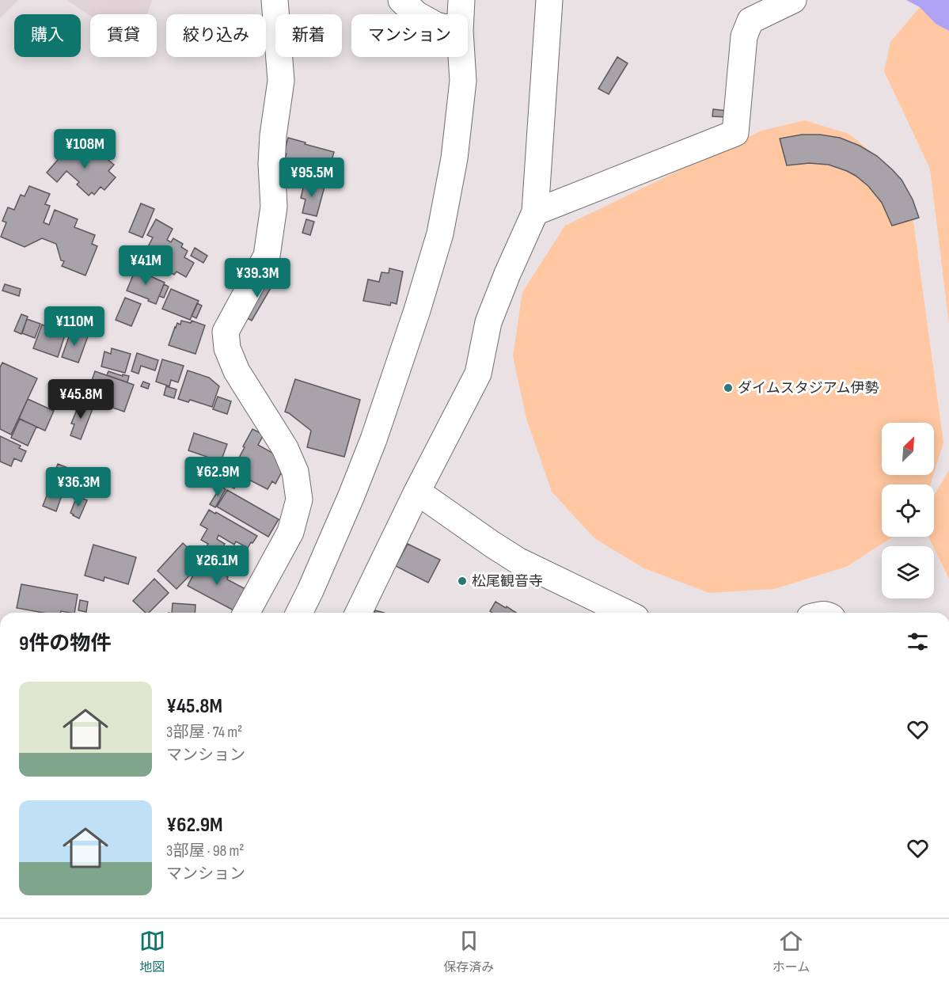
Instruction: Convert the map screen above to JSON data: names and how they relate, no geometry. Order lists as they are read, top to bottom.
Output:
{
  "places": ["ダイムスタジアム伊勢", "松尾観音寺"],
  "north": "top right",
  "page": {
    "chip": [
      "購入",
      "賃貸",
      "絞り込み",
      "新着",
      "マンション"
    ],
    "price": [
      "¥108M",
      "¥95.5M",
      "¥41M",
      "¥39.3M",
      "¥110M",
      "¥45.8M",
      "¥62.9M",
      "¥36.3M",
      "¥26.1M"
    ],
    "heading": "9件の物件",
    "list": [
      {
        "name": "¥45.8M",
        "note": "3部屋 · 74 m² · マンション"
      },
      {
        "name": "¥62.9M",
        "note": "3部屋 · 98 m² · マンション"
      }
    ],
    "tabs": ["地図", "保存済み", "ホーム"]
  }
}
